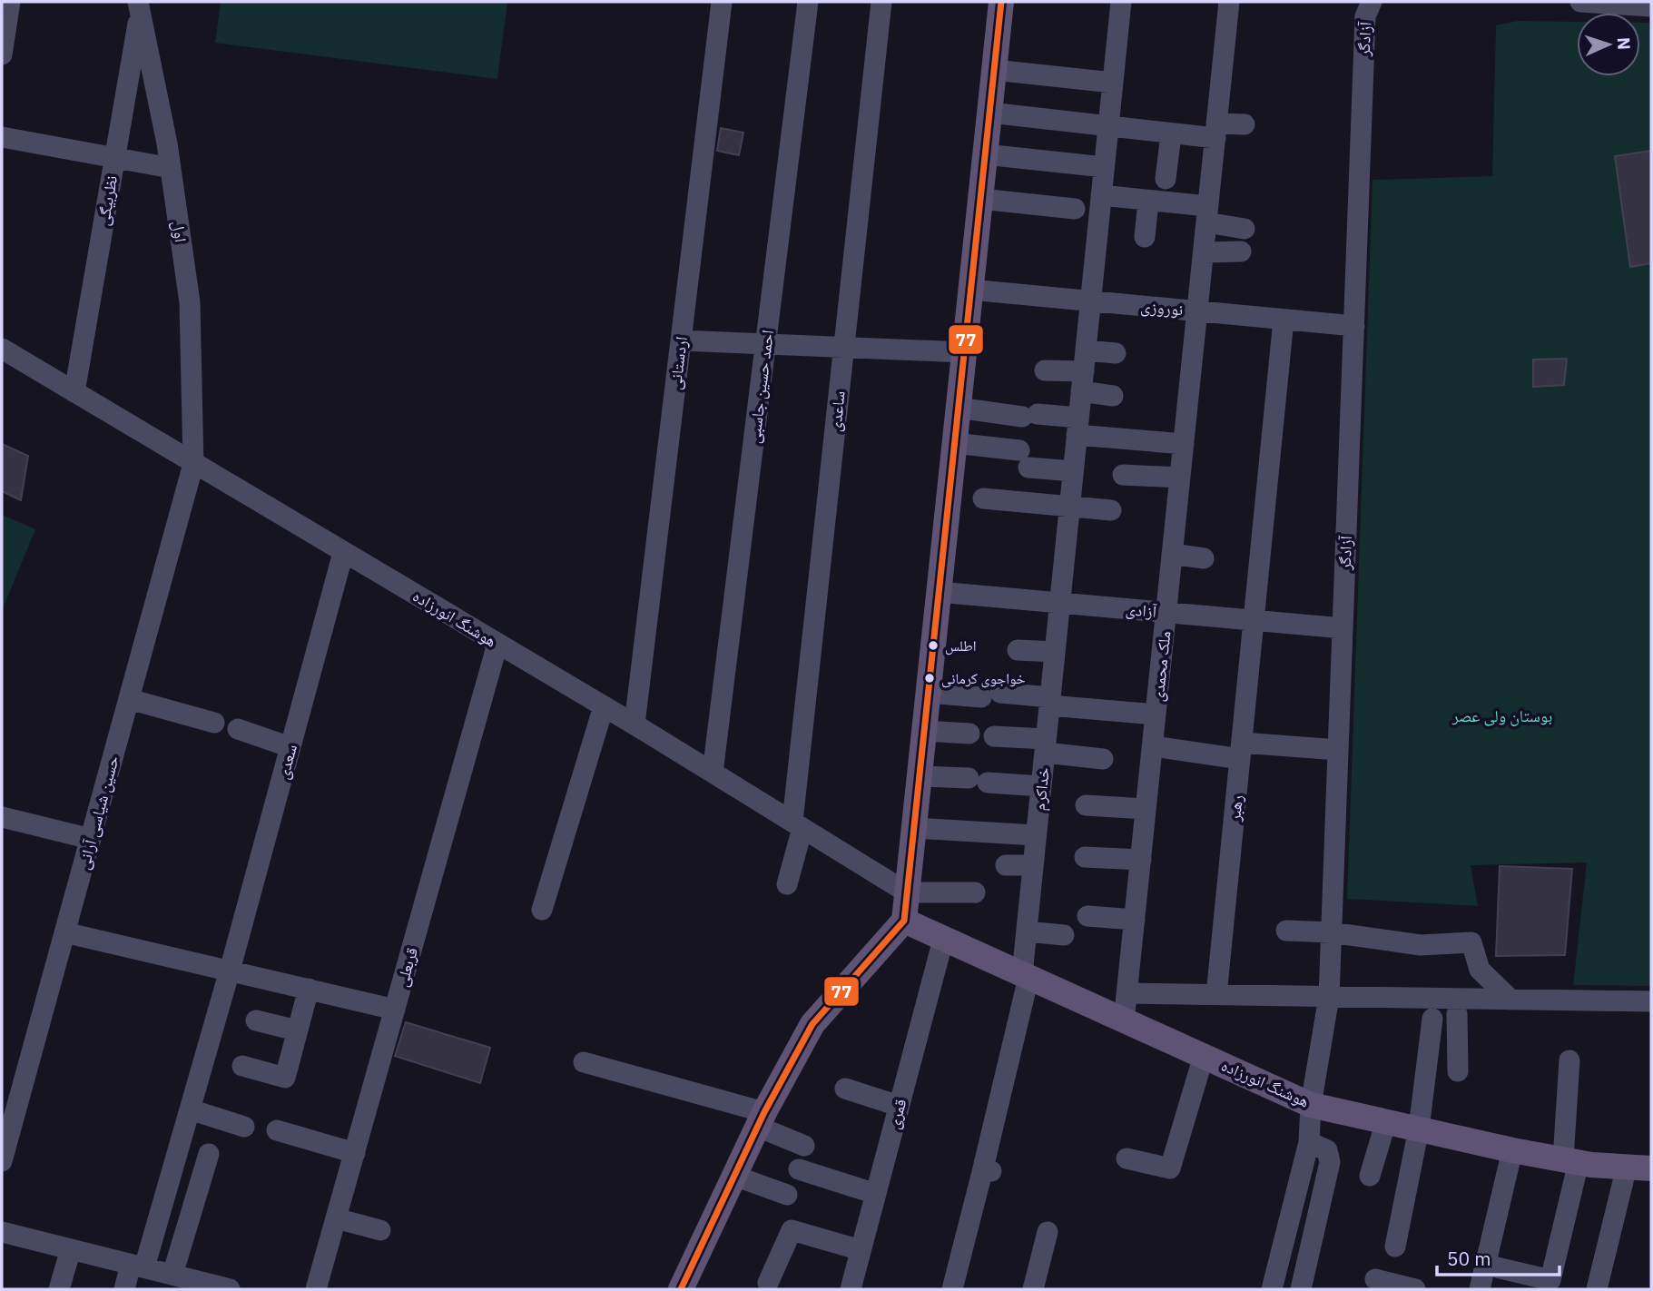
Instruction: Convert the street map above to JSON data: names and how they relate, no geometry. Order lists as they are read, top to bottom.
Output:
{
  "streets": {
    "main road": ["هوشنگ انورزاده"],
    "street": [
      "آزادگر",
      "نظربیگی",
      "اول",
      "نوروزی",
      "اردستانی",
      "احمد حسین جاسبی",
      "ساعدی",
      "آزادی",
      "ملک محمدی",
      "سعدی",
      "خداکرم",
      "رهبر",
      "حسین شیاسی آرانی",
      "قربعلی",
      "قمری"
    ]
  },
  "crossings": [
    ["آزادگر", "نوروزی"],
    ["آزادگر", "آزادی"],
    ["آزادگر", "هوشنگ انورزاده"],
    ["نظربیگی", "اول"],
    ["نظربیگی", "هوشنگ انورزاده"],
    ["اول", "هوشنگ انورزاده"],
    ["اول", "حسین شیاسی آرانی"],
    ["نوروزی", "ملک محمدی"],
    ["نوروزی", "خداکرم"],
    ["نوروزی", "رهبر"],
    ["اردستانی", "هوشنگ انورزاده"],
    ["احمد حسین جاسبی", "هوشنگ انورزاده"],
    ["ساعدی", "هوشنگ انورزاده"],
    ["آزادی", "ملک محمدی"],
    ["آزادی", "خداکرم"],
    ["آزادی", "رهبر"],
    ["هوشنگ انورزاده", "ملک محمدی"],
    ["هوشنگ انورزاده", "سعدی"],
    ["هوشنگ انورزاده", "خداکرم"],
    ["هوشنگ انورزاده", "حسین شیاسی آرانی"],
    ["هوشنگ انورزاده", "قربعلی"],
    ["هوشنگ انورزاده", "قمری"]
  ],
  "parks": ["بوستان ولی عصر"],
  "places": ["اطلس", "خواجوی کرمانی"],
  "lines": ["transit line 77"],
  "scale_bar": "50 m",
  "north": "right"
}
